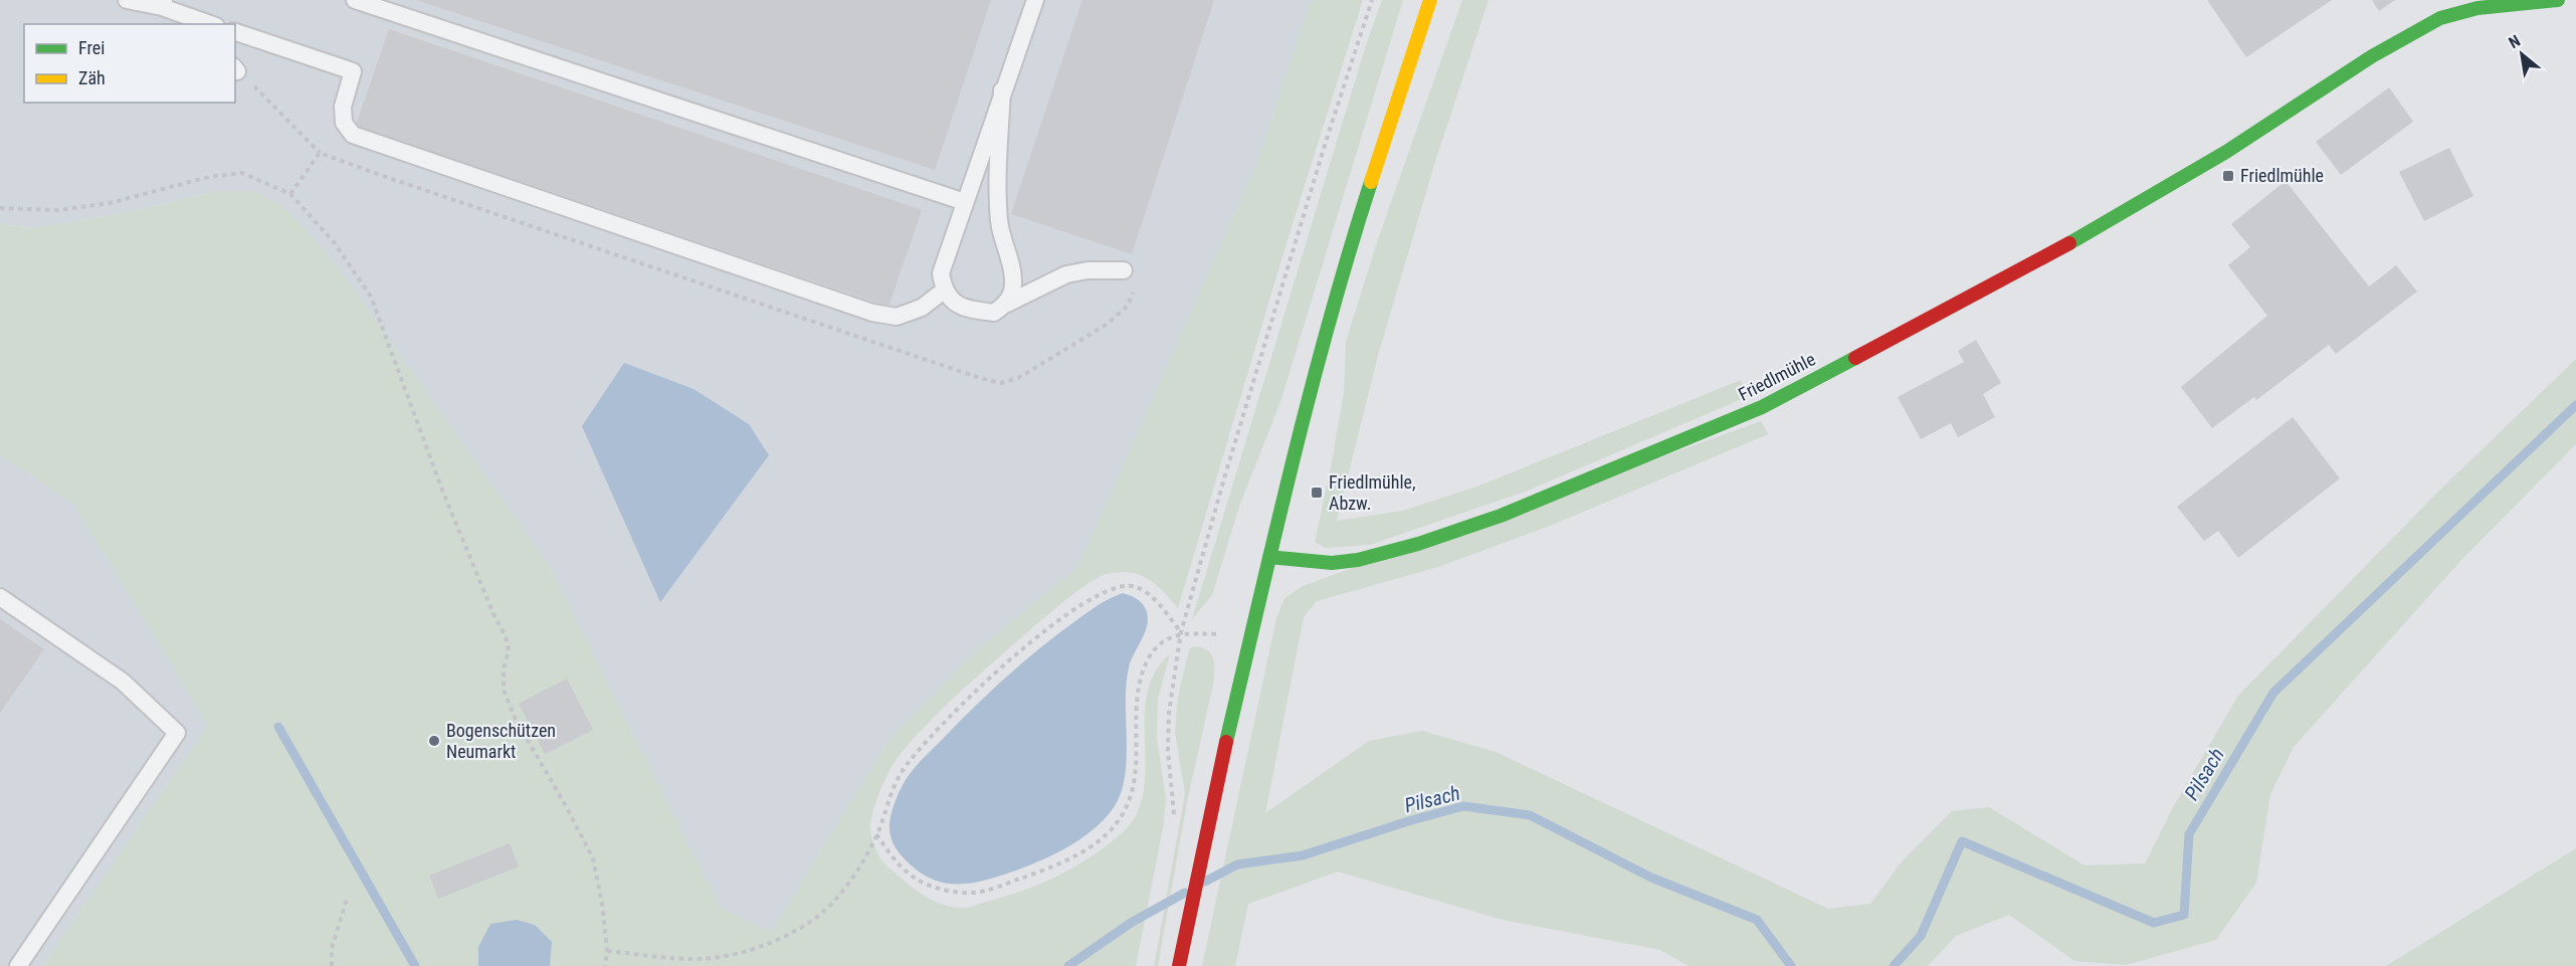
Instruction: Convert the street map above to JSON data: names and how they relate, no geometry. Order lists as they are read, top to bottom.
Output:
{
  "streets": {
    "street": ["Friedlmühle"]
  },
  "water": ["Pilsach"],
  "places": {
    "transit": ["Friedlmühle", "Friedlmühle, Abzw."],
    "other": ["Bogenschützen Neumarkt"]
  },
  "legend": ["Frei", "Zäh"],
  "north": "top left"
}
